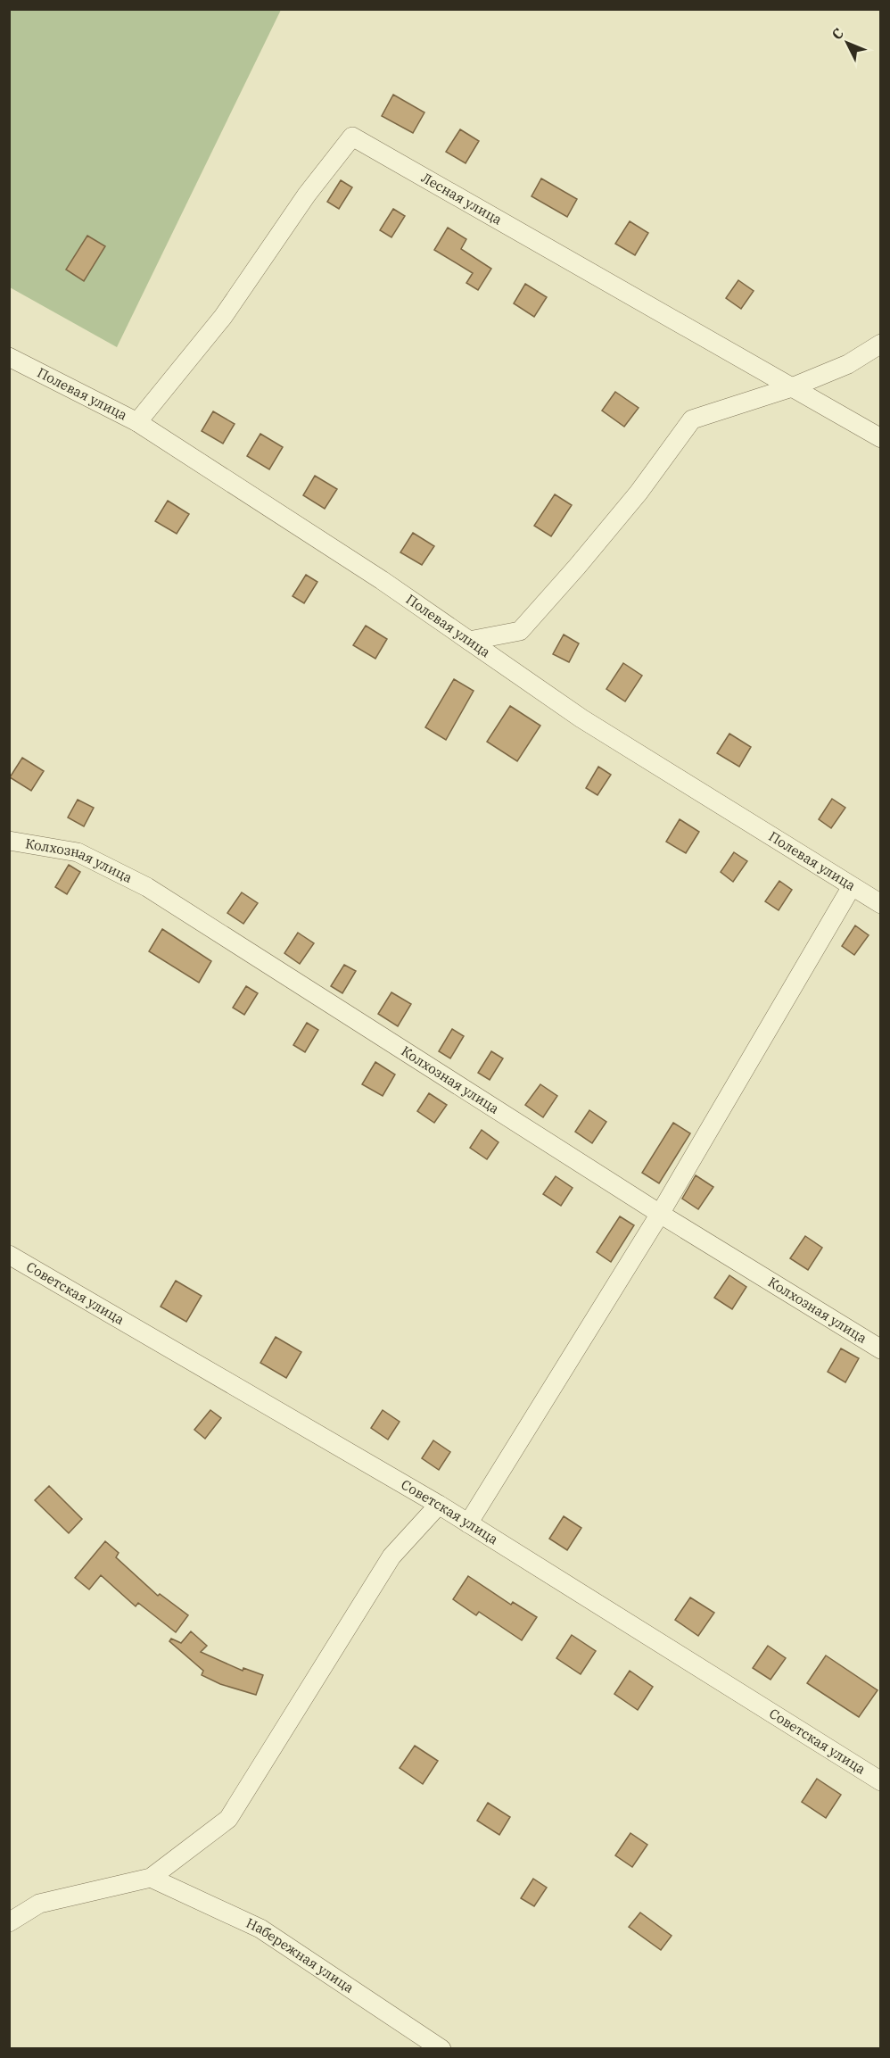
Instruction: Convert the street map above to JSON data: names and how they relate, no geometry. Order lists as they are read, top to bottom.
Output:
{
  "streets": {
    "street": [
      "Лесная улица",
      "Полевая улица",
      "Колхозная улица",
      "Советская улица",
      "Набережная улица"
    ]
  },
  "crossings": [
    ["Лесная улица", "Полевая улица"]
  ],
  "north": "top left"
}
